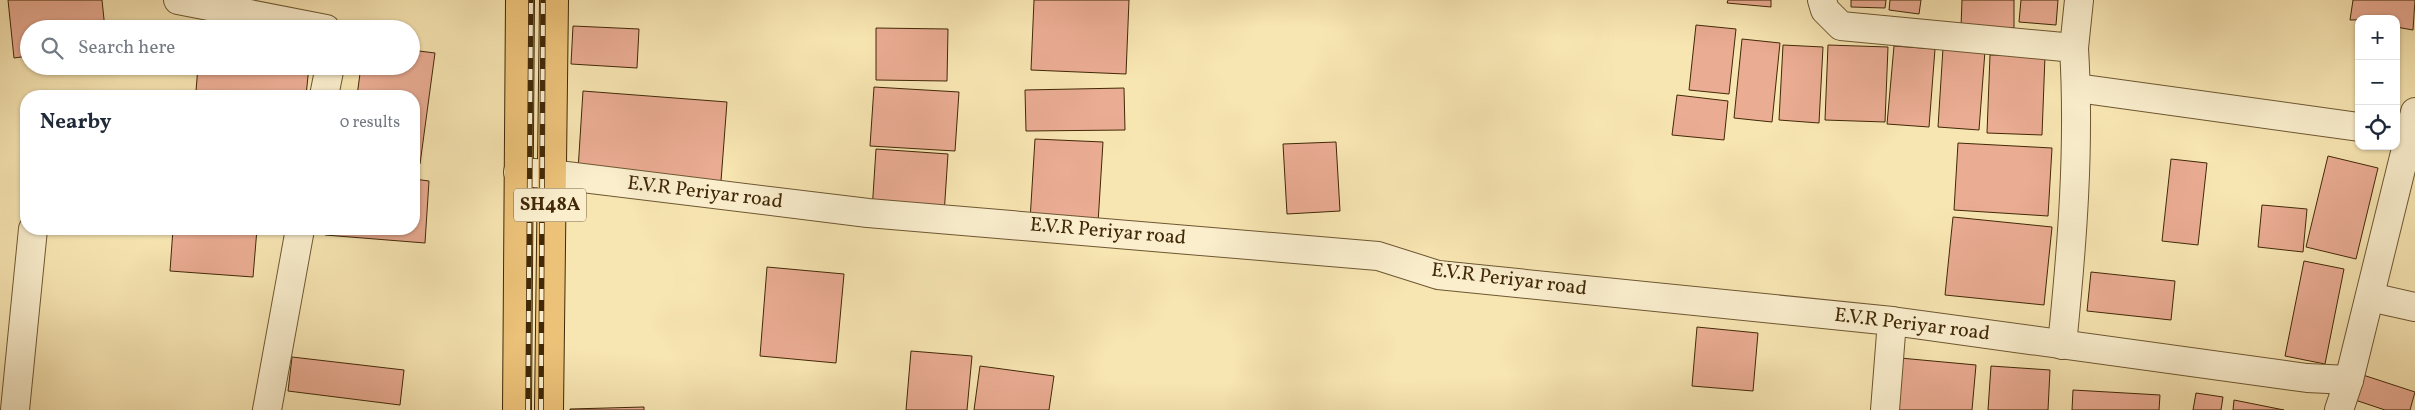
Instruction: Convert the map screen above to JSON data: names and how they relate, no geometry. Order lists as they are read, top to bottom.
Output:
{
  "streets": {
    "main road": ["SH48A"],
    "street": ["E.V.R Periyar road"]
  },
  "crossings": [
    ["E.V.R Periyar road", "SH48A"]
  ],
  "page": {
    "map_buttons": ["+", "−"],
    "search": "Search here",
    "heading": ["Nearby", "0 results"]
  }
}
